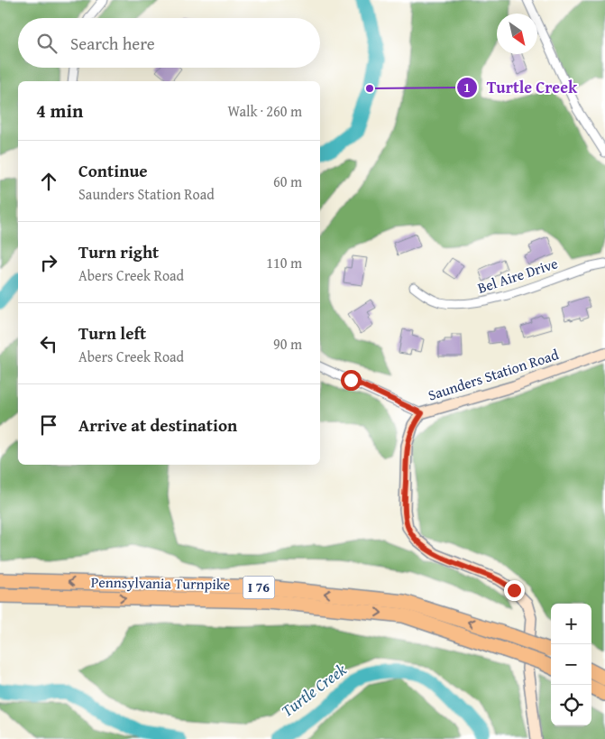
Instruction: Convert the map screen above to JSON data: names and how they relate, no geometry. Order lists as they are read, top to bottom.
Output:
{
  "streets": {
    "highway": ["Pennsylvania Turnpike", "I 76"],
    "street": ["Bel Aire Drive", "Saunders Station Road"]
  },
  "water": ["Turtle Creek"],
  "places": ["Turtle Creek"],
  "north": "bottom right",
  "page": {
    "search": "Search here",
    "heading": ["4 min", "Walk · 260 m"],
    "list": [
      ["Continue", "Saunders Station Road", "60 m"],
      ["Turn right", "Abers Creek Road", "110 m"],
      ["Turn left", "Abers Creek Road", "90 m"],
      "Arrive at destination"
    ],
    "map_buttons": ["+", "−"]
  }
}
